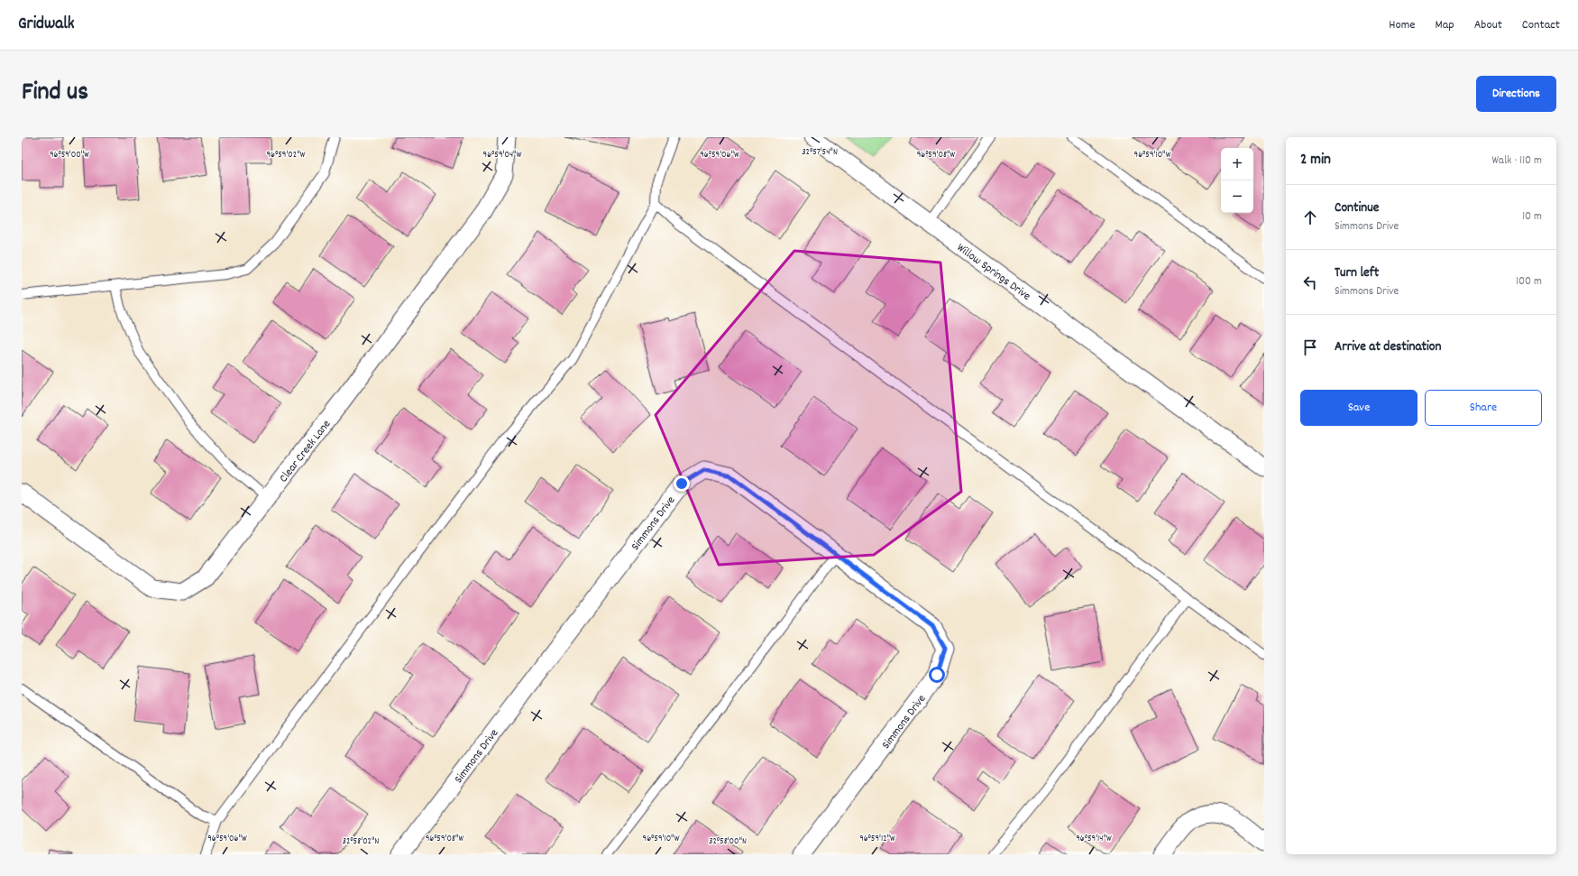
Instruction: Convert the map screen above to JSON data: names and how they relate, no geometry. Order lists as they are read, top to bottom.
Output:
{
  "streets": {
    "street": ["Willow Springs Drive", "Clear Creek Lane", "Simmons Drive"]
  },
  "page": {
    "header": "Gridwalk",
    "nav": [
      "Home",
      "Map",
      "About",
      "Contact"
    ],
    "title": "Find us",
    "buttons": [
      "Directions",
      ["Save", "Share"]
    ],
    "heading": ["2 min", "Walk · 110 m"],
    "map_buttons": ["+", "−"],
    "list": [
      ["Continue", "Simmons Drive", "10 m"],
      ["Turn left", "Simmons Drive", "100 m"],
      "Arrive at destination"
    ]
  },
  "coordinates": [
    "32°57'54\"N",
    "96°59'00\"W",
    "96°59'02\"W",
    "96°59'04\"W",
    "96°59'06\"W",
    "96°59'08\"W",
    "96°59'10\"W",
    "96°59'12\"W",
    "96°59'14\"W",
    "32°58'02\"N",
    "32°58'00\"N"
  ]
}
